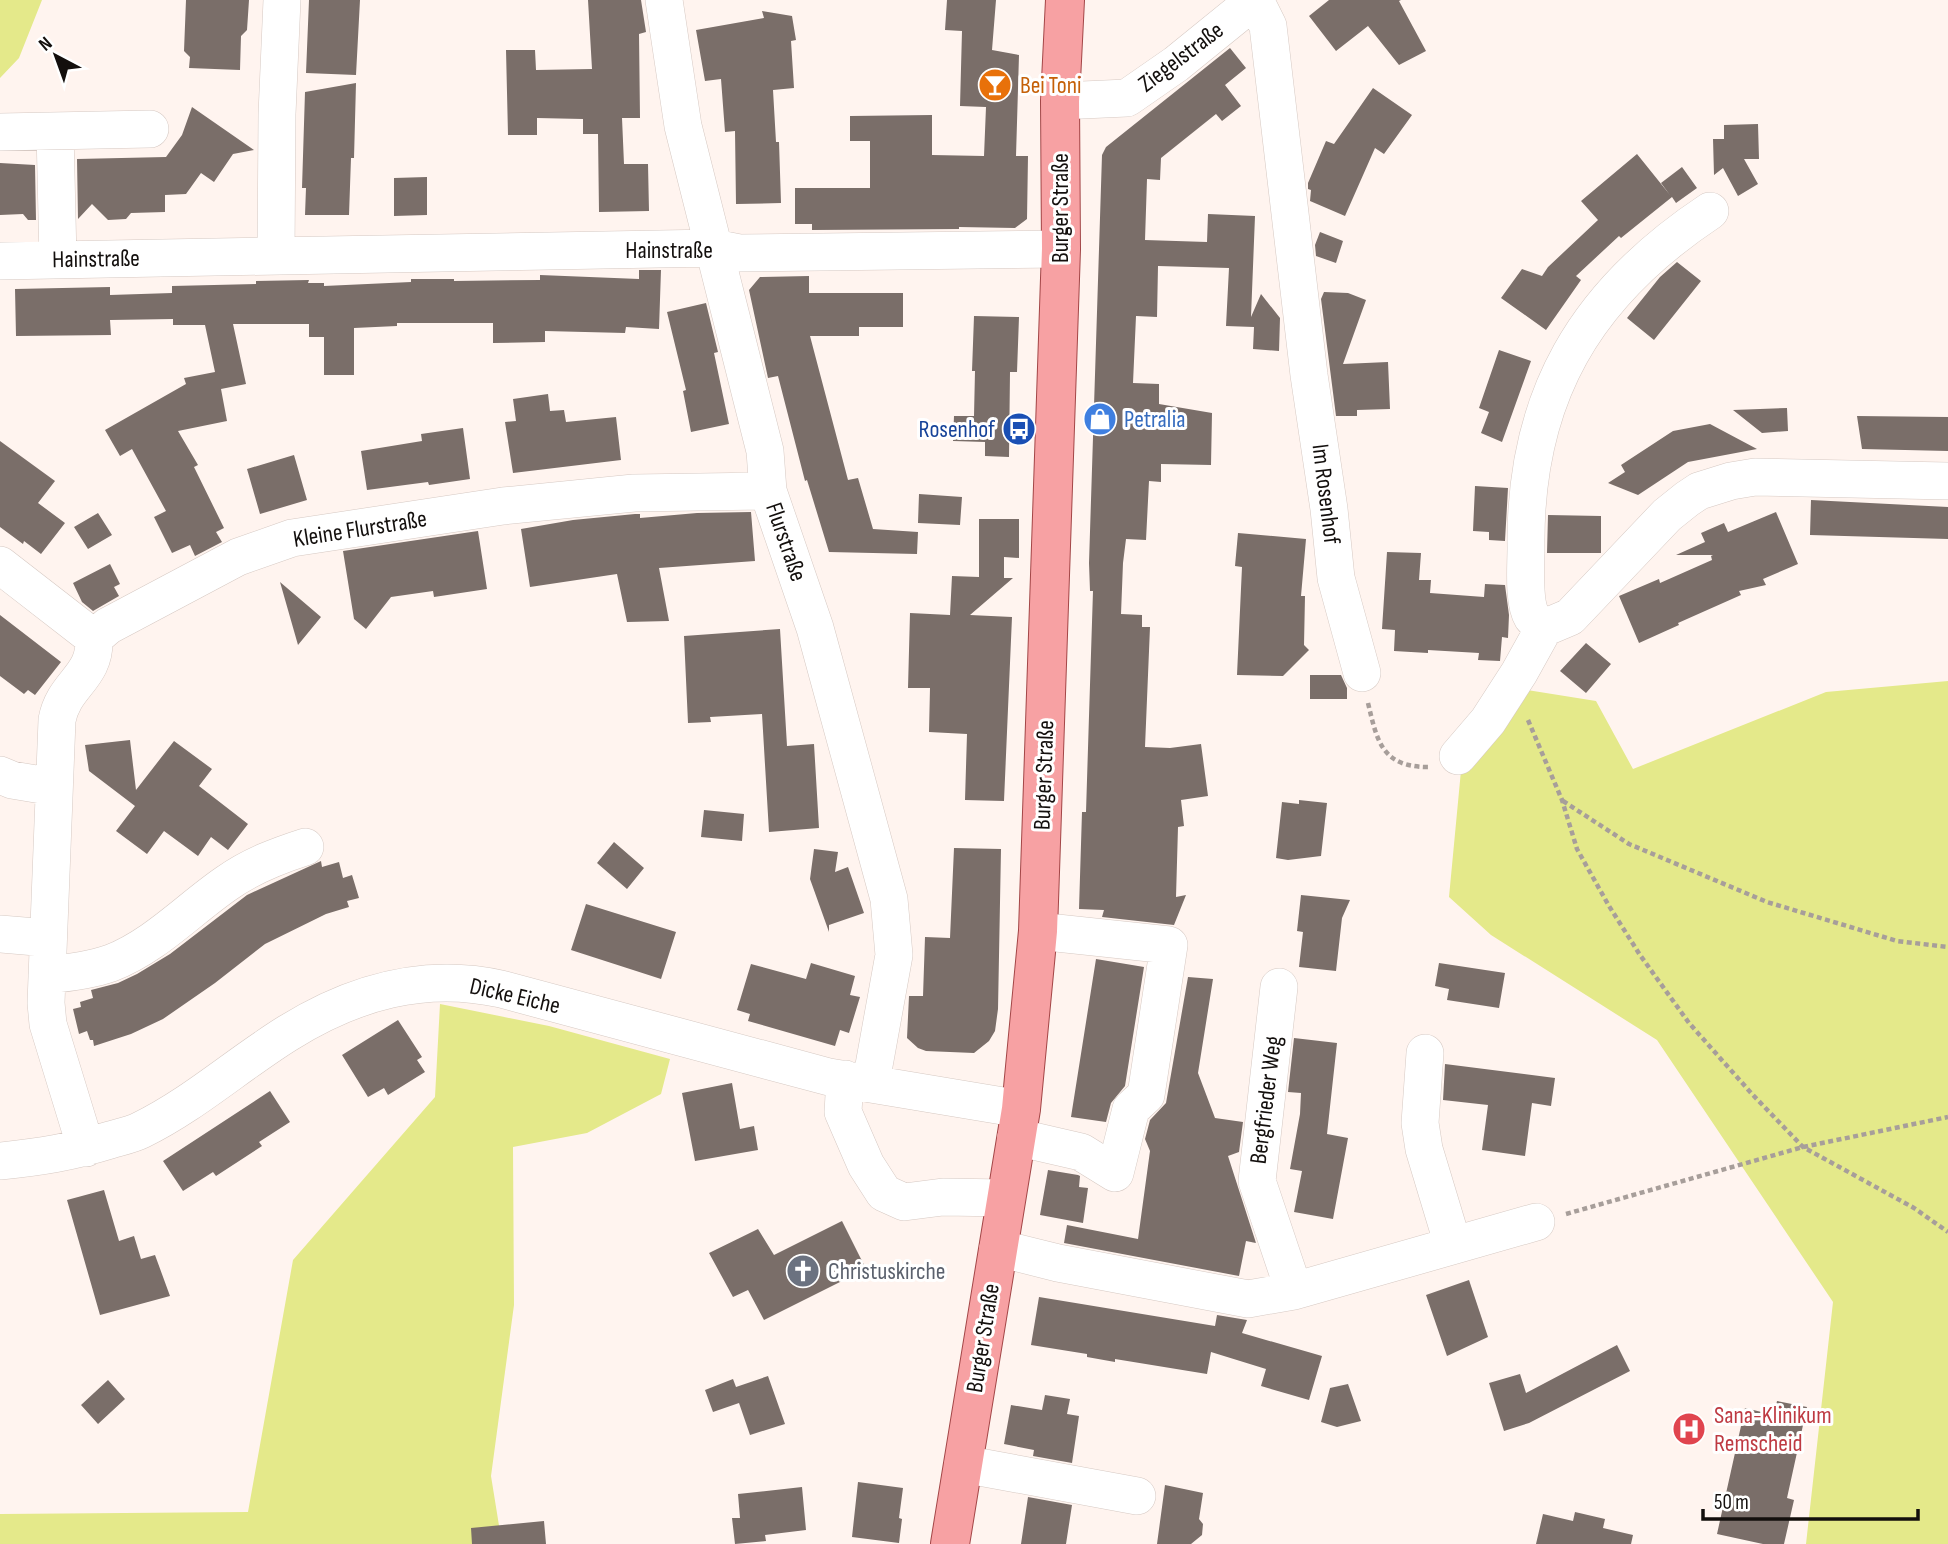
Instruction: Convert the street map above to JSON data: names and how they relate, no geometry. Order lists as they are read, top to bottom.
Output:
{
  "streets": {
    "main road": ["Burger Straße"],
    "street": [
      "Ziegelstraße",
      "Hainstraße",
      "Im Rosenhof",
      "Kleine Flurstraße",
      "Flurstraße",
      "Dicke Eiche",
      "Bergfrieder Weg"
    ]
  },
  "crossings": [
    ["Ziegelstraße", "Burger Straße"],
    ["Ziegelstraße", "Im Rosenhof"],
    ["Burger Straße", "Hainstraße"],
    ["Burger Straße", "Flurstraße"],
    ["Burger Straße", "Dicke Eiche"],
    ["Hainstraße", "Flurstraße"],
    ["Kleine Flurstraße", "Flurstraße"],
    ["Flurstraße", "Dicke Eiche"]
  ],
  "places": {
    "bar": ["Bei Toni"],
    "shop": ["Petralia"],
    "bus stop": ["Rosenhof"],
    "church": ["Christuskirche"],
    "hospital": ["Sana-Klinikum Remscheid"]
  },
  "scale_bar": "50 m",
  "north": "top left"
}
